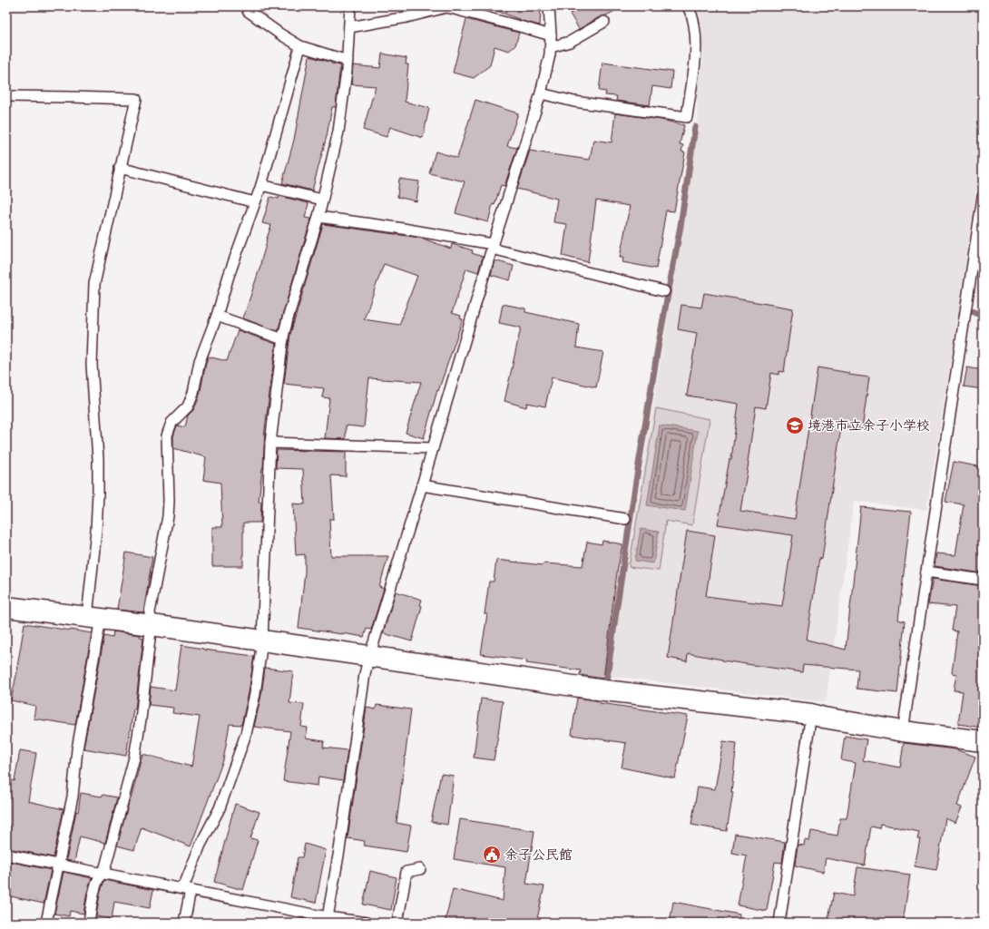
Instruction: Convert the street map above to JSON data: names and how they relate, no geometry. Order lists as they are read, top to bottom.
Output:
{
  "places": {
    "school or university": ["境港市立余子小学校"],
    "public building": ["余子公民館"]
  }
}
